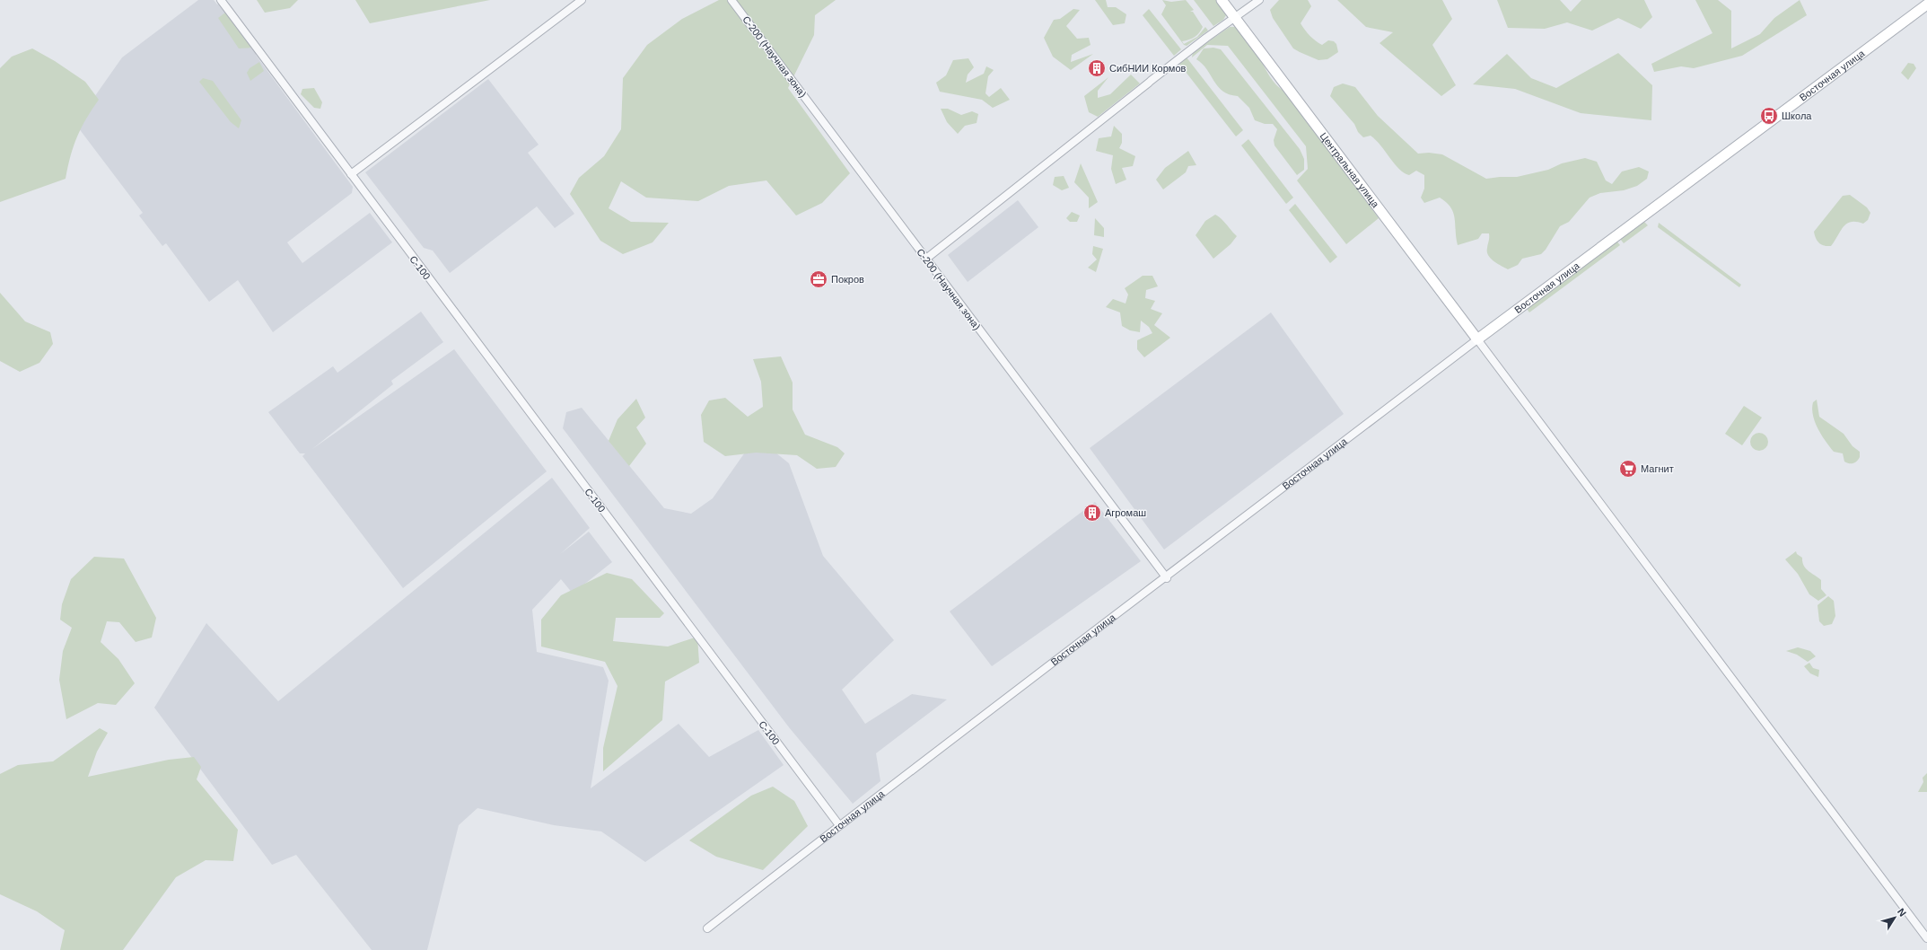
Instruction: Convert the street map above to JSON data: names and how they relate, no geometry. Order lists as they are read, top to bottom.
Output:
{
  "streets": {
    "main road": ["Восточная улица", "Центральная улица"],
    "street": ["С-200 (Научная зона)", "С-100"]
  },
  "crossings": [
    ["С-200 (Научная зона)", "Восточная улица"],
    ["Восточная улица", "Центральная улица"],
    ["Восточная улица", "С-100"]
  ],
  "places": {
    "building": ["СибНИИ Кормов", "Агромаш"],
    "bus stop": ["Школа"],
    "office": ["Покров"],
    "supermarket": ["Магнит"]
  },
  "north": "top right"
}
